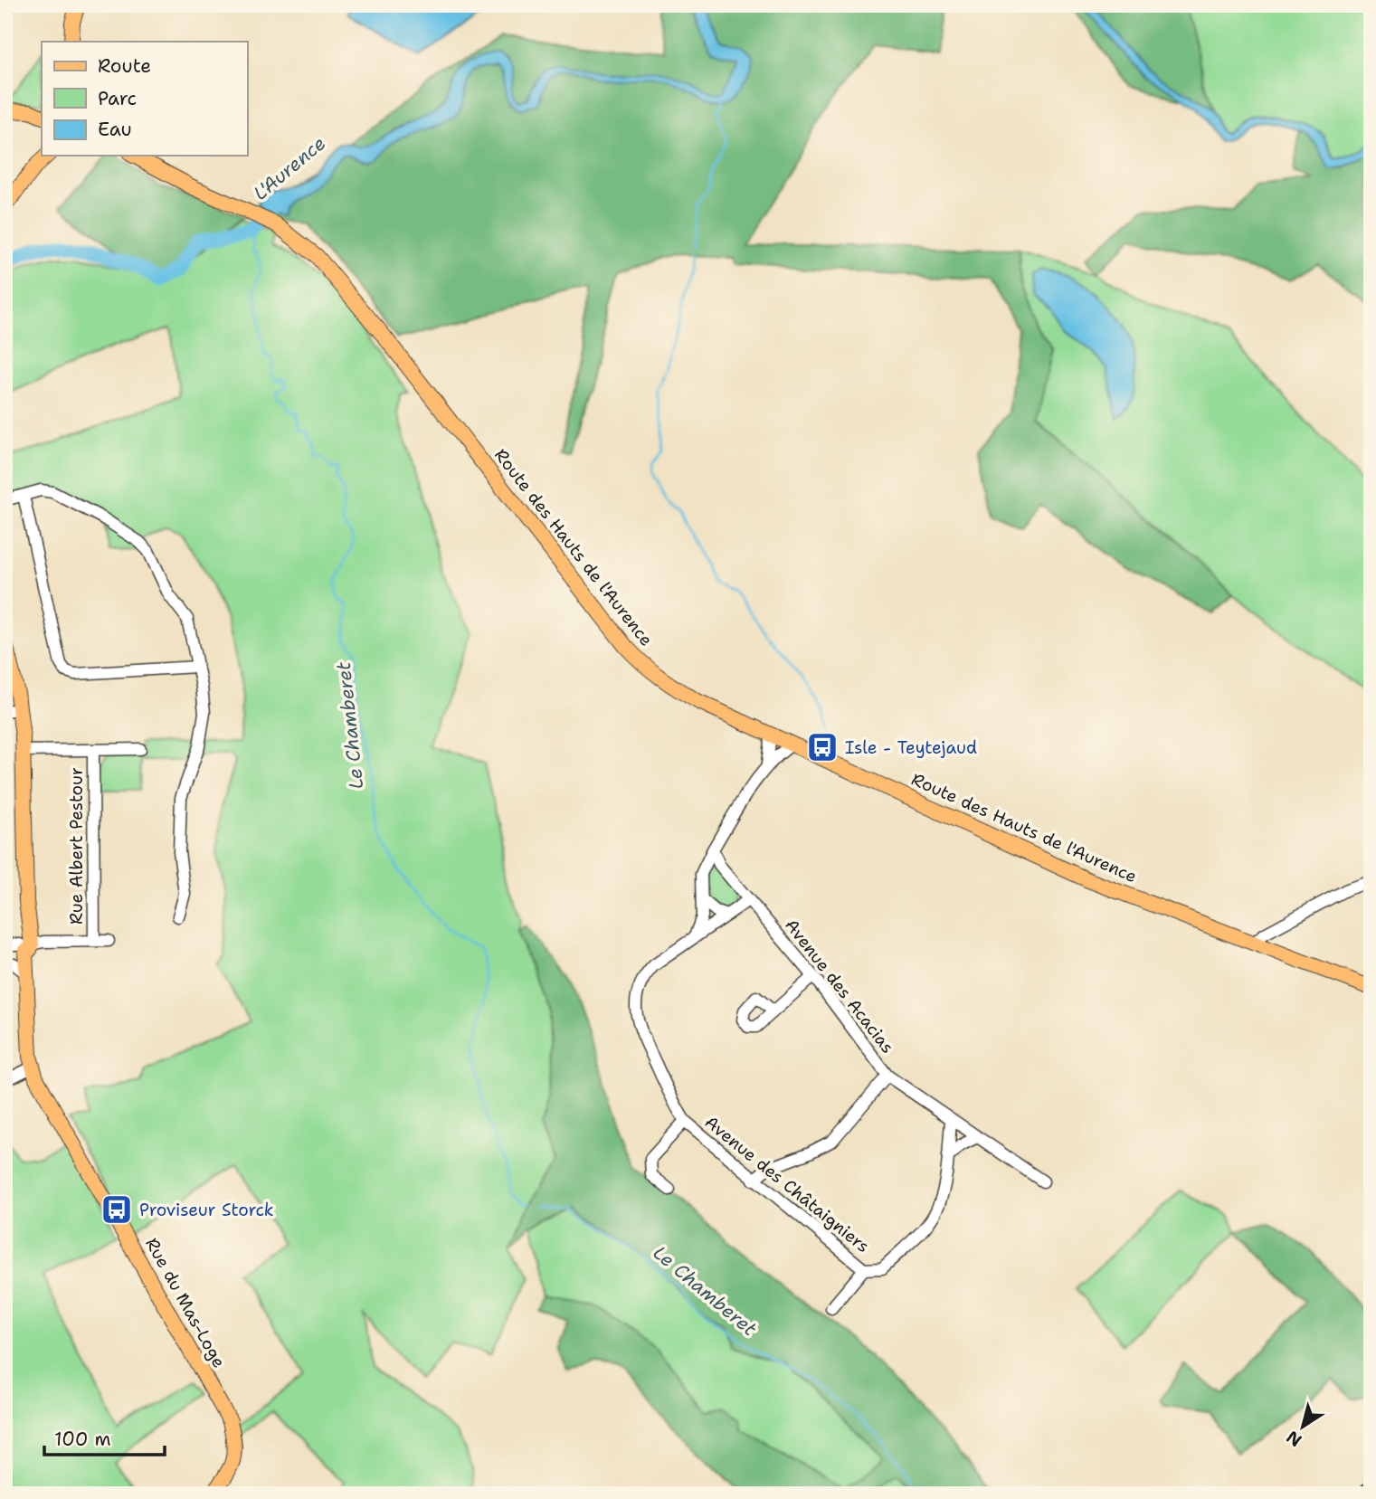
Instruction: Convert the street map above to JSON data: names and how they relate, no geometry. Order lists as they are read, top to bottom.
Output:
{
  "streets": {
    "main road": ["Route des Hauts de l'Aurence", "Rue du Mas-Loge"],
    "street": ["Rue Albert Pestour", "Avenue des Acacias", "Avenue des Châtaigniers"]
  },
  "crossings": [
    ["Rue Albert Pestour", "Rue du Mas-Loge"],
    ["Avenue des Acacias", "Avenue des Châtaigniers"]
  ],
  "water": ["L'Aurence", "Le Chamberet"],
  "places": {
    "bus stop": ["Isle - Teytejaud", "Proviseur Storck"]
  },
  "legend": ["Route", "Parc", "Eau"],
  "scale_bar": "100 m",
  "north": "bottom left"
}
